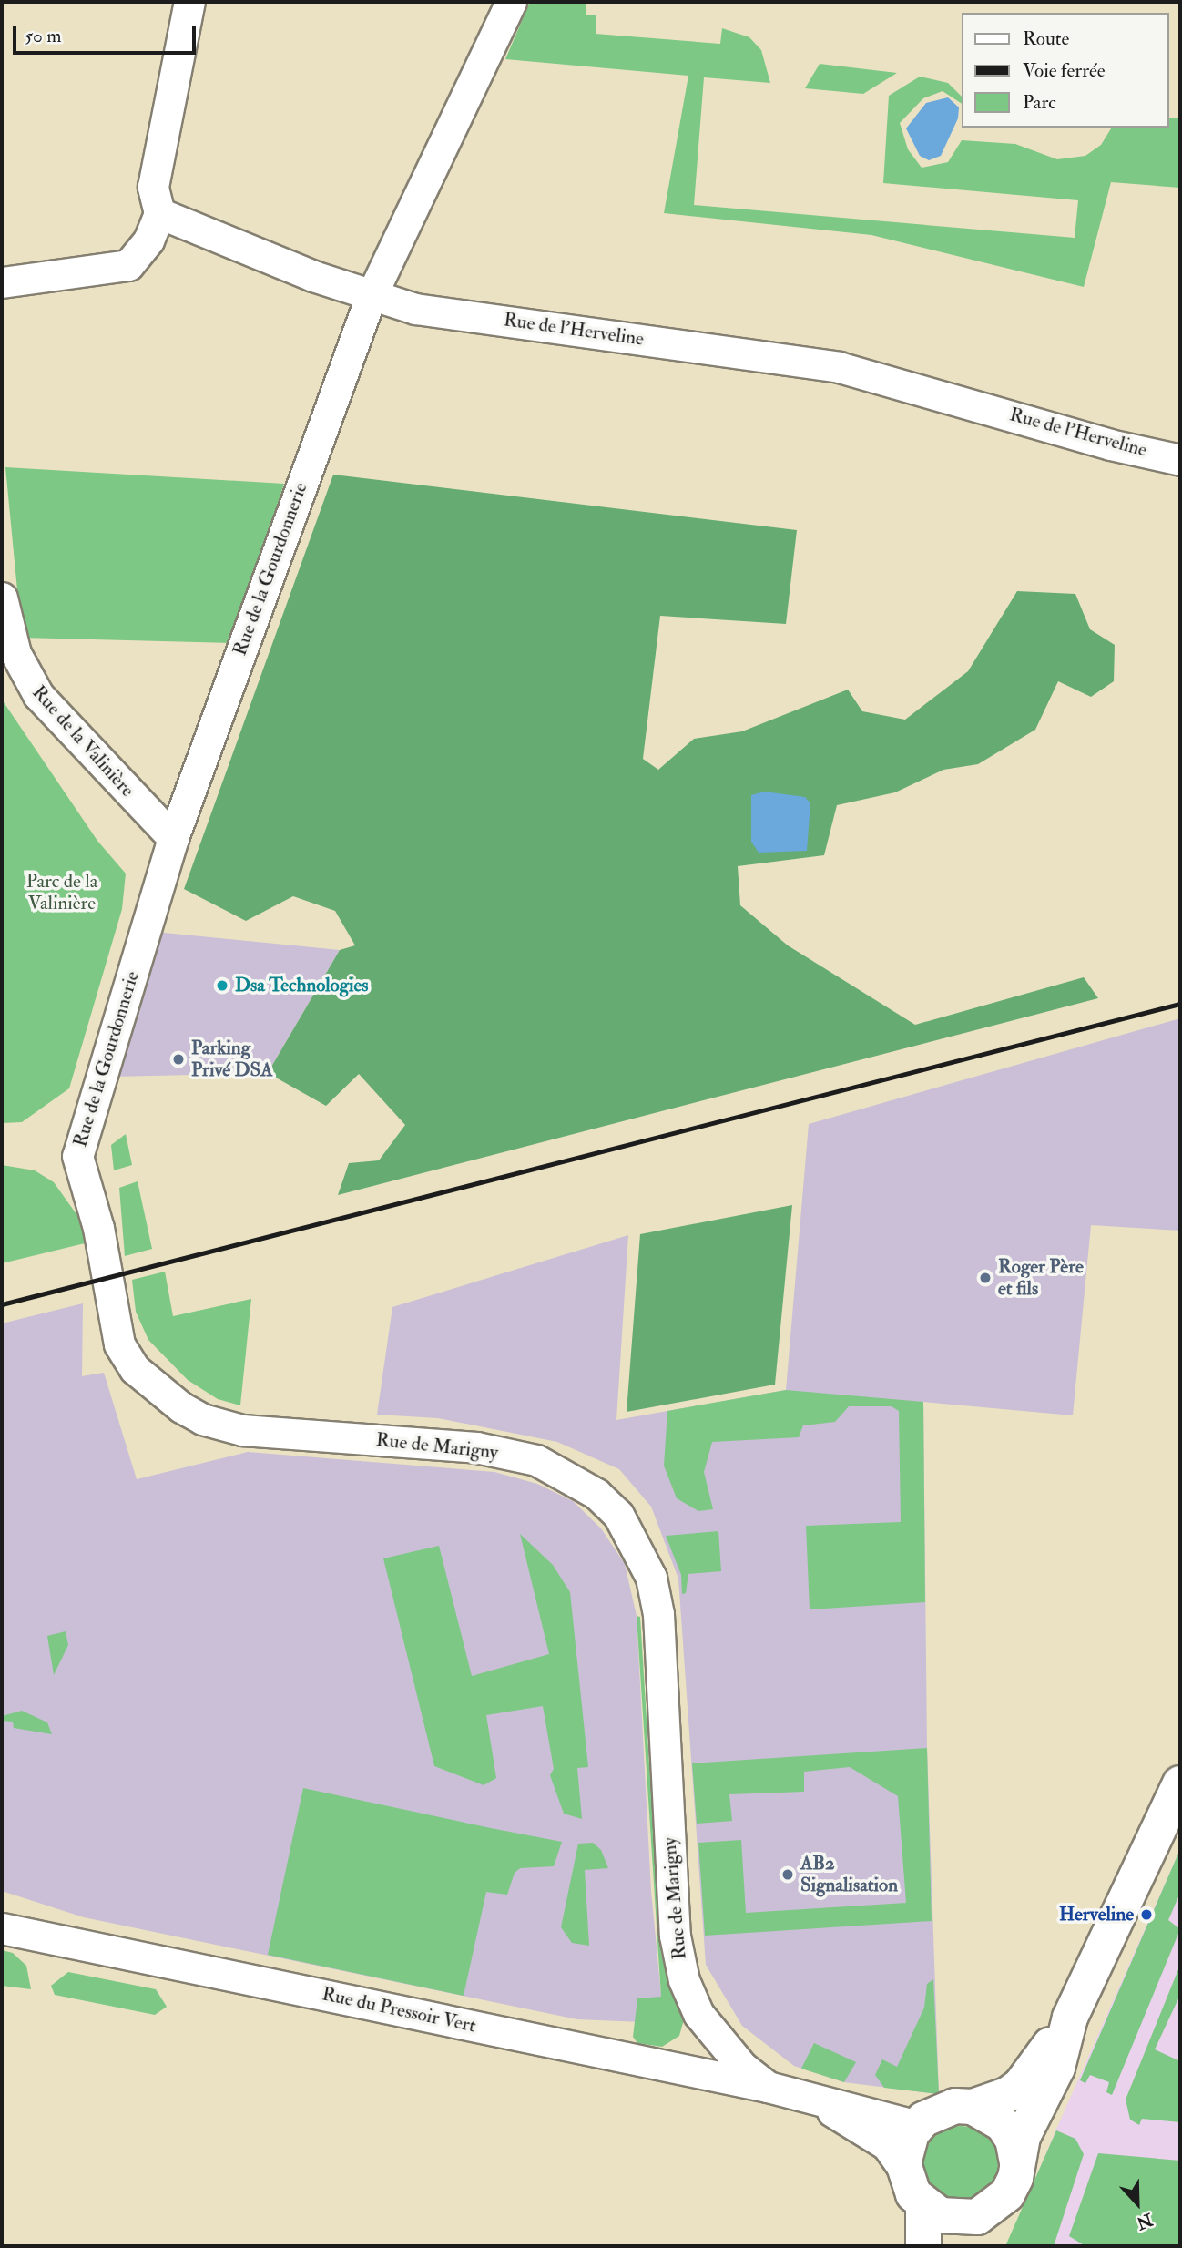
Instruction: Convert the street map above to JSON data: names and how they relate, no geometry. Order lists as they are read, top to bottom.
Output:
{
  "streets": {
    "street": [
      "Rue de l'Herveline",
      "Rue de la Gourdonnerie",
      "Rue de la Valinière",
      "Rue de Marigny",
      "Rue du Pressoir Vert"
    ]
  },
  "crossings": [
    ["Rue de l'Herveline", "Rue de la Gourdonnerie"],
    ["Rue de la Gourdonnerie", "Rue de la Valinière"],
    ["Rue de la Gourdonnerie", "Rue de Marigny"],
    ["Rue de Marigny", "Rue du Pressoir Vert"]
  ],
  "parks": ["Parc de la Valinière"],
  "places": [
    "Dsa Technologies",
    "Parking Privé DSA",
    "Roger Père et fils",
    "AB2 Signalisation",
    "Herveline"
  ],
  "legend": ["Route", "Voie ferrée", "Parc"],
  "scale_bar": "50 m",
  "north": "bottom"
}
